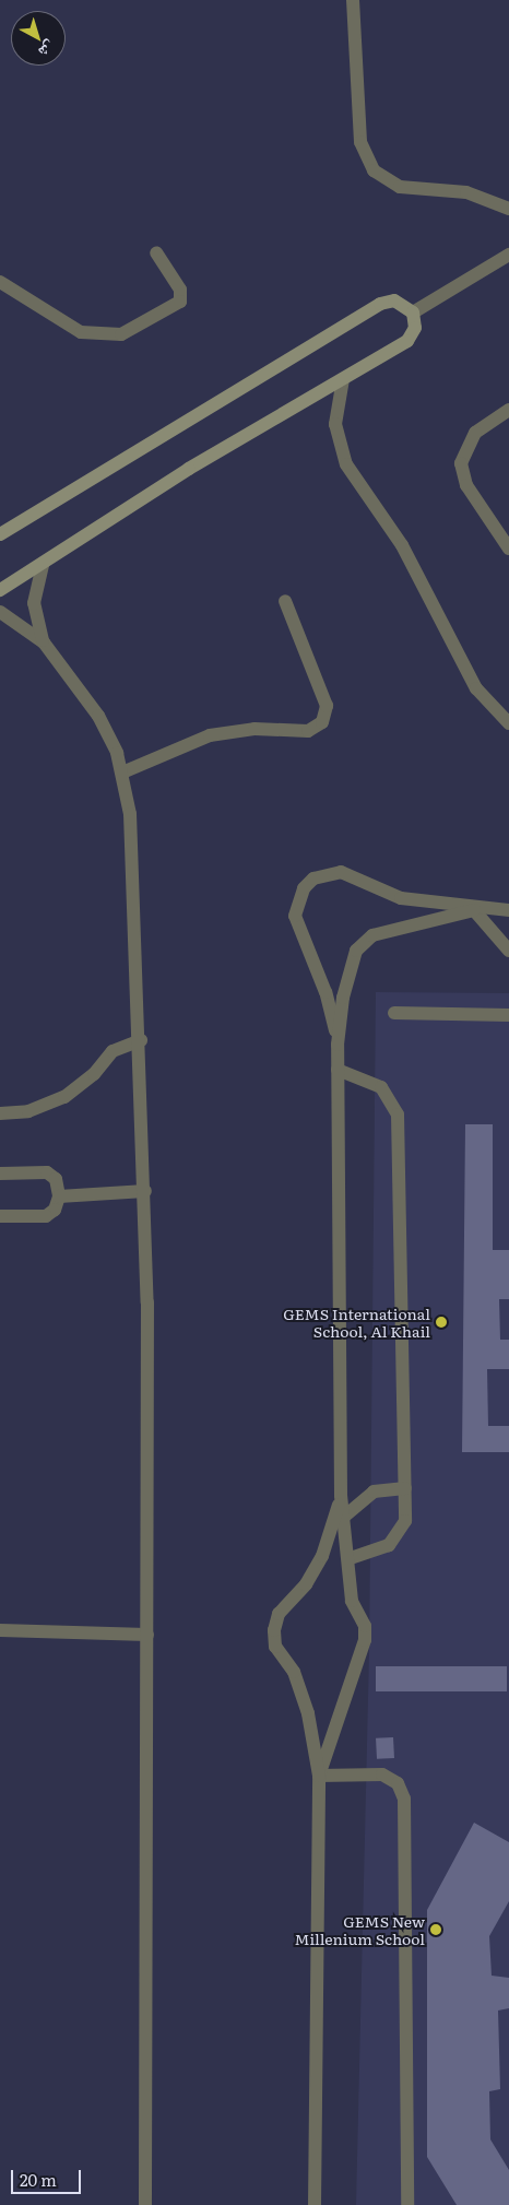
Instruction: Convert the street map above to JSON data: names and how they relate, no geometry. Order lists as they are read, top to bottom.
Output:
{
  "places": ["GEMS International School, Al Khail", "GEMS New Millenium School"],
  "scale_bar": "20 m",
  "north": "bottom right"
}
